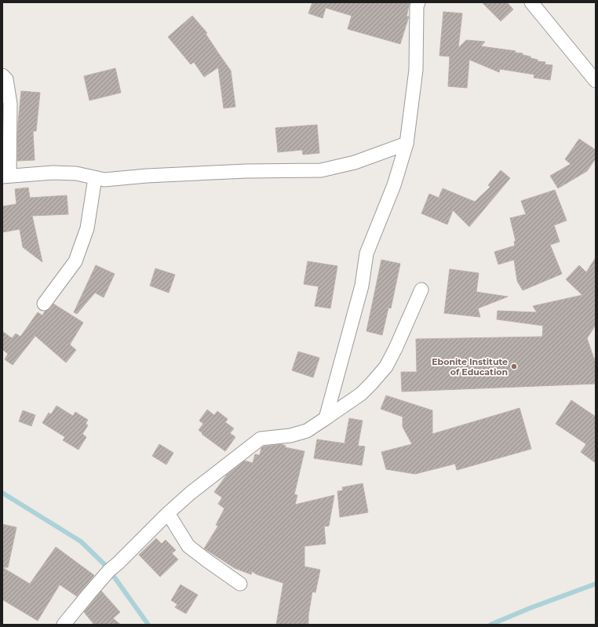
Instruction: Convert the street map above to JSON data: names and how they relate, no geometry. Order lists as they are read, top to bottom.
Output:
{
  "places": ["Ebonite Institute of Education"]
}
